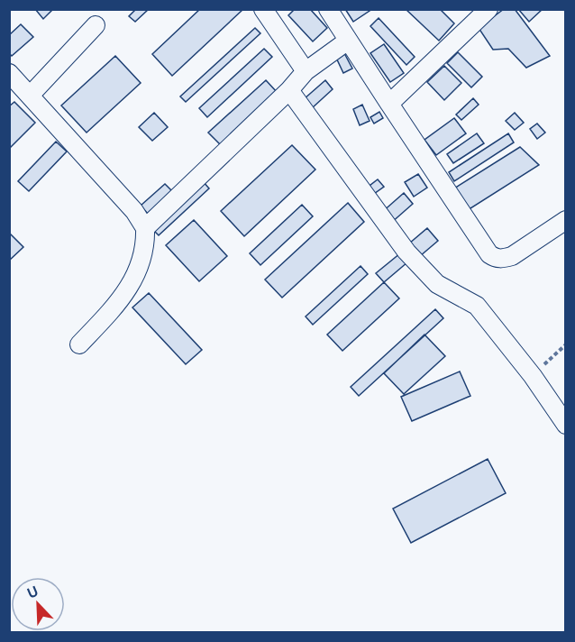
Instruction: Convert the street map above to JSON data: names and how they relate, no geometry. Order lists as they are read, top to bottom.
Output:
{
  "north": "top left"
}
